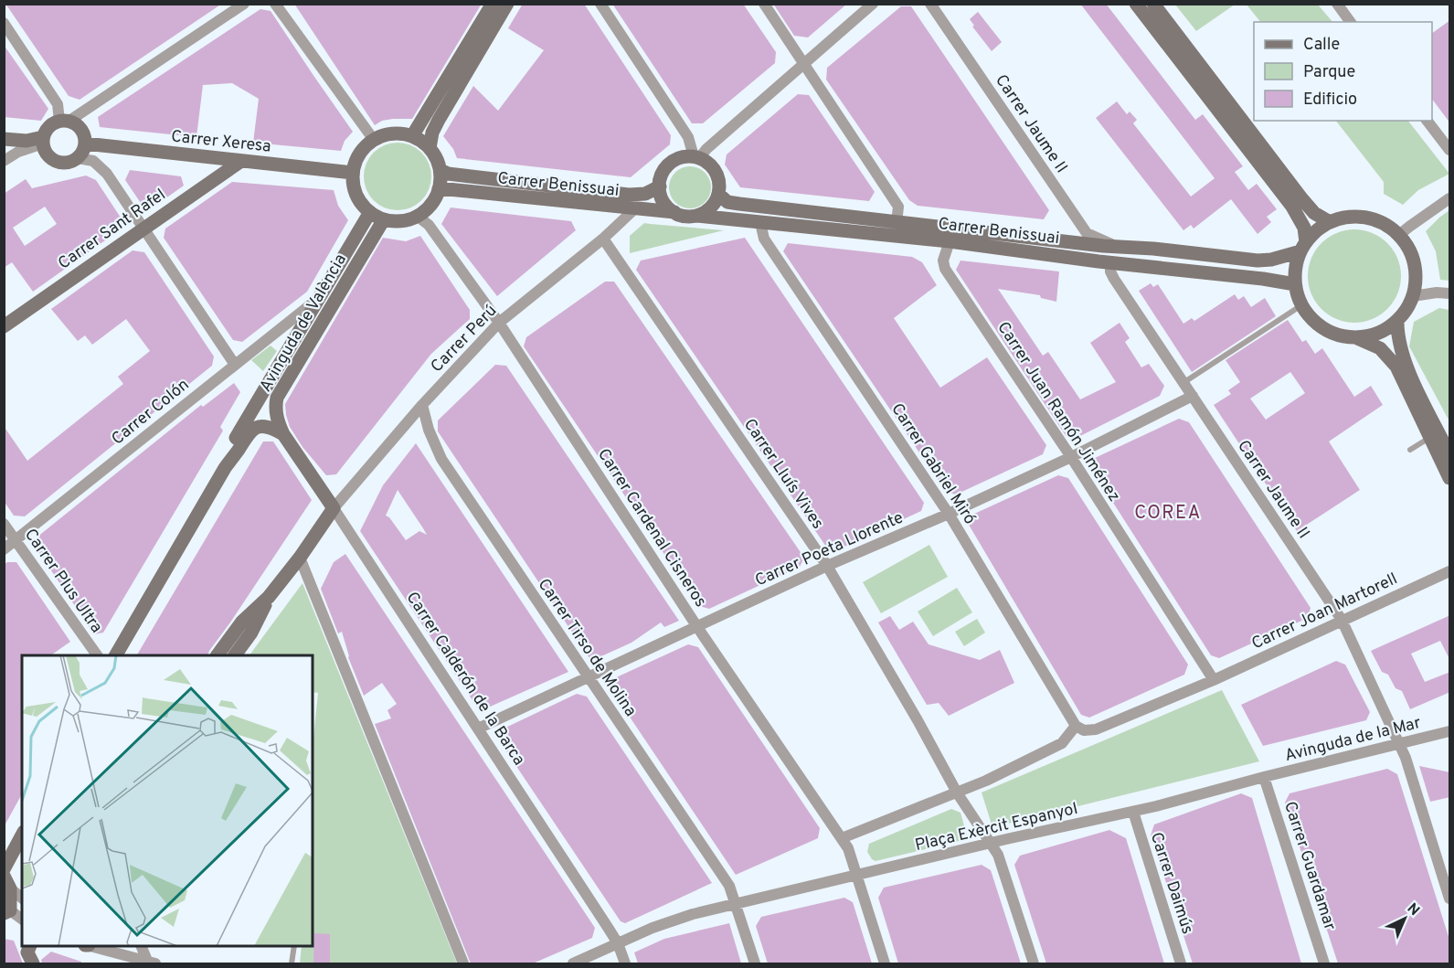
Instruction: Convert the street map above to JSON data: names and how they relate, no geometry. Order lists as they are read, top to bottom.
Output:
{
  "streets": {
    "street": [
      "Carrer Jaume II",
      "Carrer Xeresa",
      "Carrer Benissuai",
      "Carrer Sant Rafel",
      "Avinguda de València",
      "Carrer Perú",
      "Carrer Colón",
      "Carrer Juan Ramón Jiménez",
      "Carrer Gabriel Miró",
      "Carrer Lluís Vives",
      "Carrer Cardenal Cisneros",
      "Carrer Poeta Llorente",
      "Carrer Plus Ultra",
      "Carrer Joan Martorell",
      "Carrer Tirso de Molina",
      "Carrer Calderón de la Barca",
      "Avinguda de la Mar",
      "Plaça Exèrcit Espanyol",
      "Carrer Guardamar",
      "Carrer Daimús"
    ]
  },
  "crossings": [
    ["Carrer Jaume II", "Carrer Benissuai"],
    ["Carrer Jaume II", "Carrer Poeta Llorente"],
    ["Carrer Jaume II", "Carrer Joan Martorell"],
    ["Carrer Jaume II", "Avinguda de la Mar"],
    ["Carrer Xeresa", "Carrer Benissuai"],
    ["Carrer Xeresa", "Carrer Sant Rafel"],
    ["Carrer Xeresa", "Avinguda de València"],
    ["Carrer Xeresa", "Carrer Cardenal Cisneros"],
    ["Carrer Benissuai", "Avinguda de València"],
    ["Carrer Benissuai", "Carrer Perú"],
    ["Carrer Benissuai", "Carrer Juan Ramón Jiménez"],
    ["Carrer Benissuai", "Carrer Gabriel Miró"],
    ["Carrer Benissuai", "Carrer Cardenal Cisneros"],
    ["Avinguda de València", "Carrer Colón"],
    ["Avinguda de València", "Carrer Cardenal Cisneros"],
    ["Avinguda de València", "Carrer Calderón de la Barca"],
    ["Carrer Perú", "Carrer Lluís Vives"],
    ["Carrer Perú", "Carrer Cardenal Cisneros"],
    ["Carrer Perú", "Carrer Tirso de Molina"],
    ["Carrer Perú", "Carrer Calderón de la Barca"],
    ["Carrer Colón", "Carrer Plus Ultra"],
    ["Carrer Juan Ramón Jiménez", "Carrer Poeta Llorente"],
    ["Carrer Juan Ramón Jiménez", "Carrer Joan Martorell"],
    ["Carrer Gabriel Miró", "Carrer Poeta Llorente"],
    ["Carrer Lluís Vives", "Carrer Poeta Llorente"],
    ["Carrer Lluís Vives", "Plaça Exèrcit Espanyol"],
    ["Carrer Cardenal Cisneros", "Carrer Poeta Llorente"],
    ["Carrer Cardenal Cisneros", "Plaça Exèrcit Espanyol"],
    ["Carrer Poeta Llorente", "Carrer Tirso de Molina"],
    ["Carrer Poeta Llorente", "Carrer Calderón de la Barca"],
    ["Carrer Tirso de Molina", "Plaça Exèrcit Espanyol"],
    ["Carrer Calderón de la Barca", "Plaça Exèrcit Espanyol"],
    ["Avinguda de la Mar", "Plaça Exèrcit Espanyol"],
    ["Avinguda de la Mar", "Carrer Guardamar"],
    ["Plaça Exèrcit Espanyol", "Carrer Guardamar"],
    ["Plaça Exèrcit Espanyol", "Carrer Daimús"]
  ],
  "districts": ["COREA"],
  "legend": ["Calle", "Parque", "Edificio"],
  "north": "top right"
}
